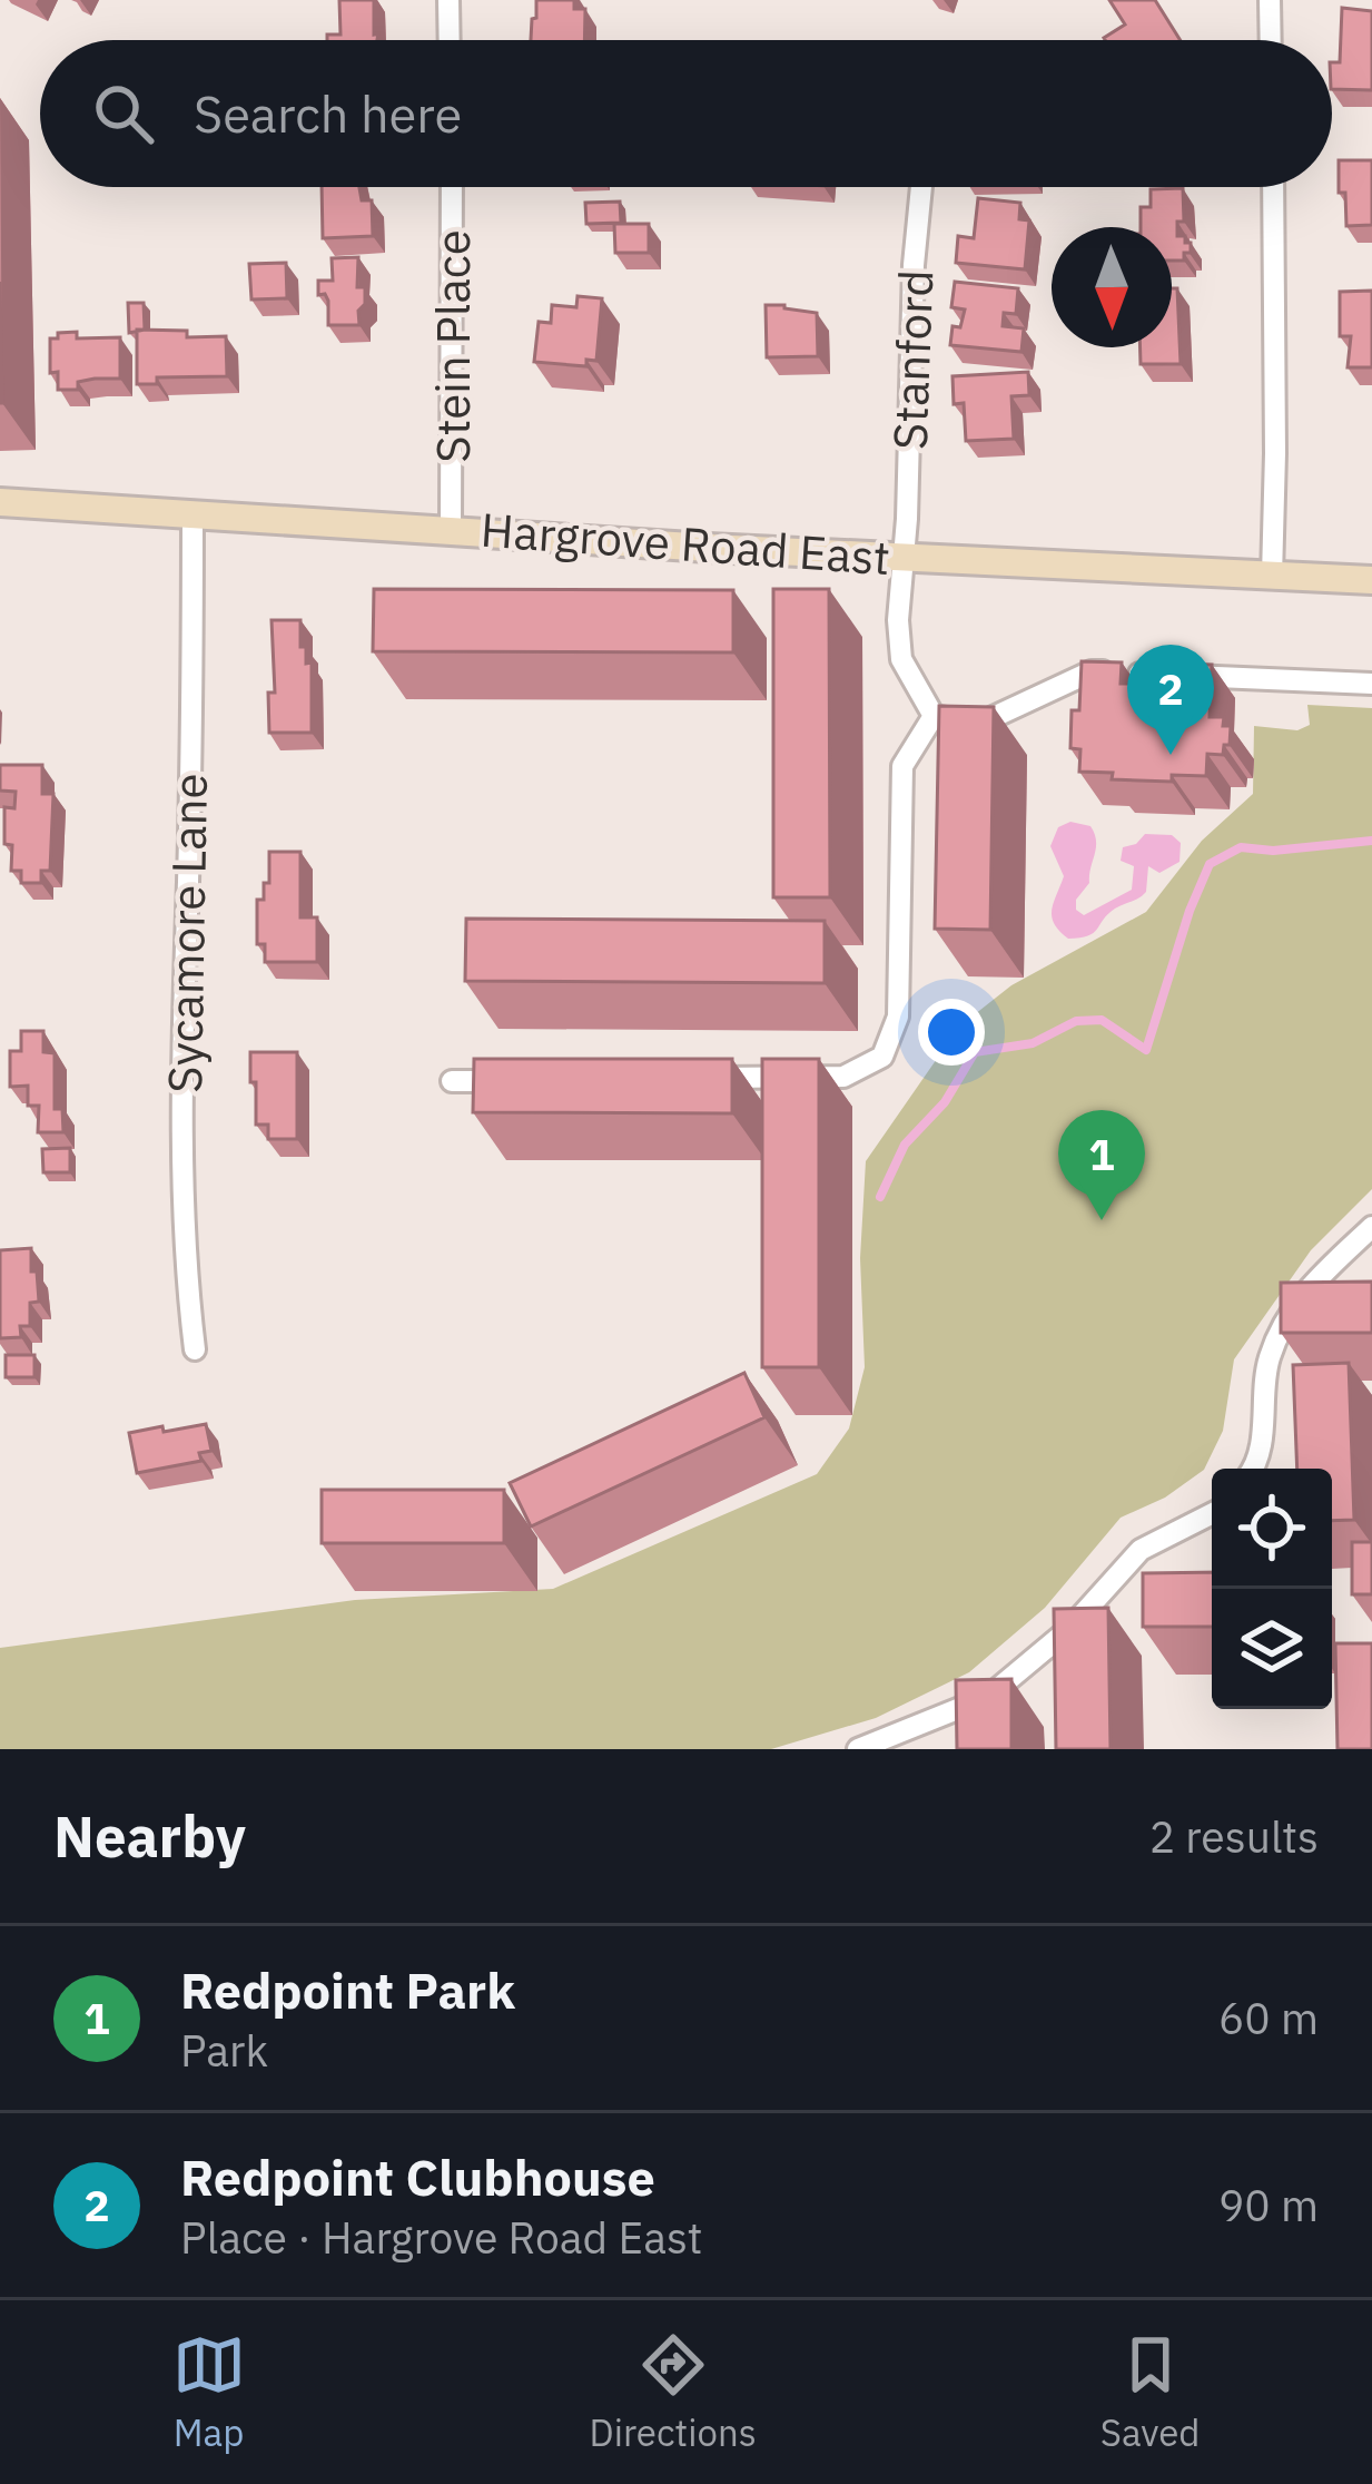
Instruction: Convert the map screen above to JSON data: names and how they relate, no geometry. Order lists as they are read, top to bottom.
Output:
{
  "streets": {
    "main road": ["Hargrove Road East"],
    "street": ["Stein Place", "Stanford", "Sycamore Lane"]
  },
  "crossings": [
    ["Stein Place", "Hargrove Road East"],
    ["Stanford", "Hargrove Road East"],
    ["Hargrove Road East", "Sycamore Lane"]
  ],
  "north": "bottom",
  "page": {
    "search": "Search here",
    "pins": ["2", "1"],
    "heading": ["Nearby", "2 results"],
    "list": [
      {
        "mark": "1",
        "name": "Redpoint Park",
        "note": "Park",
        "value": "60 m"
      },
      {
        "mark": "2",
        "name": "Redpoint Clubhouse",
        "note": "Place · Hargrove Road East",
        "value": "90 m"
      }
    ],
    "nav": ["Map", "Directions", "Saved"]
  }
}
